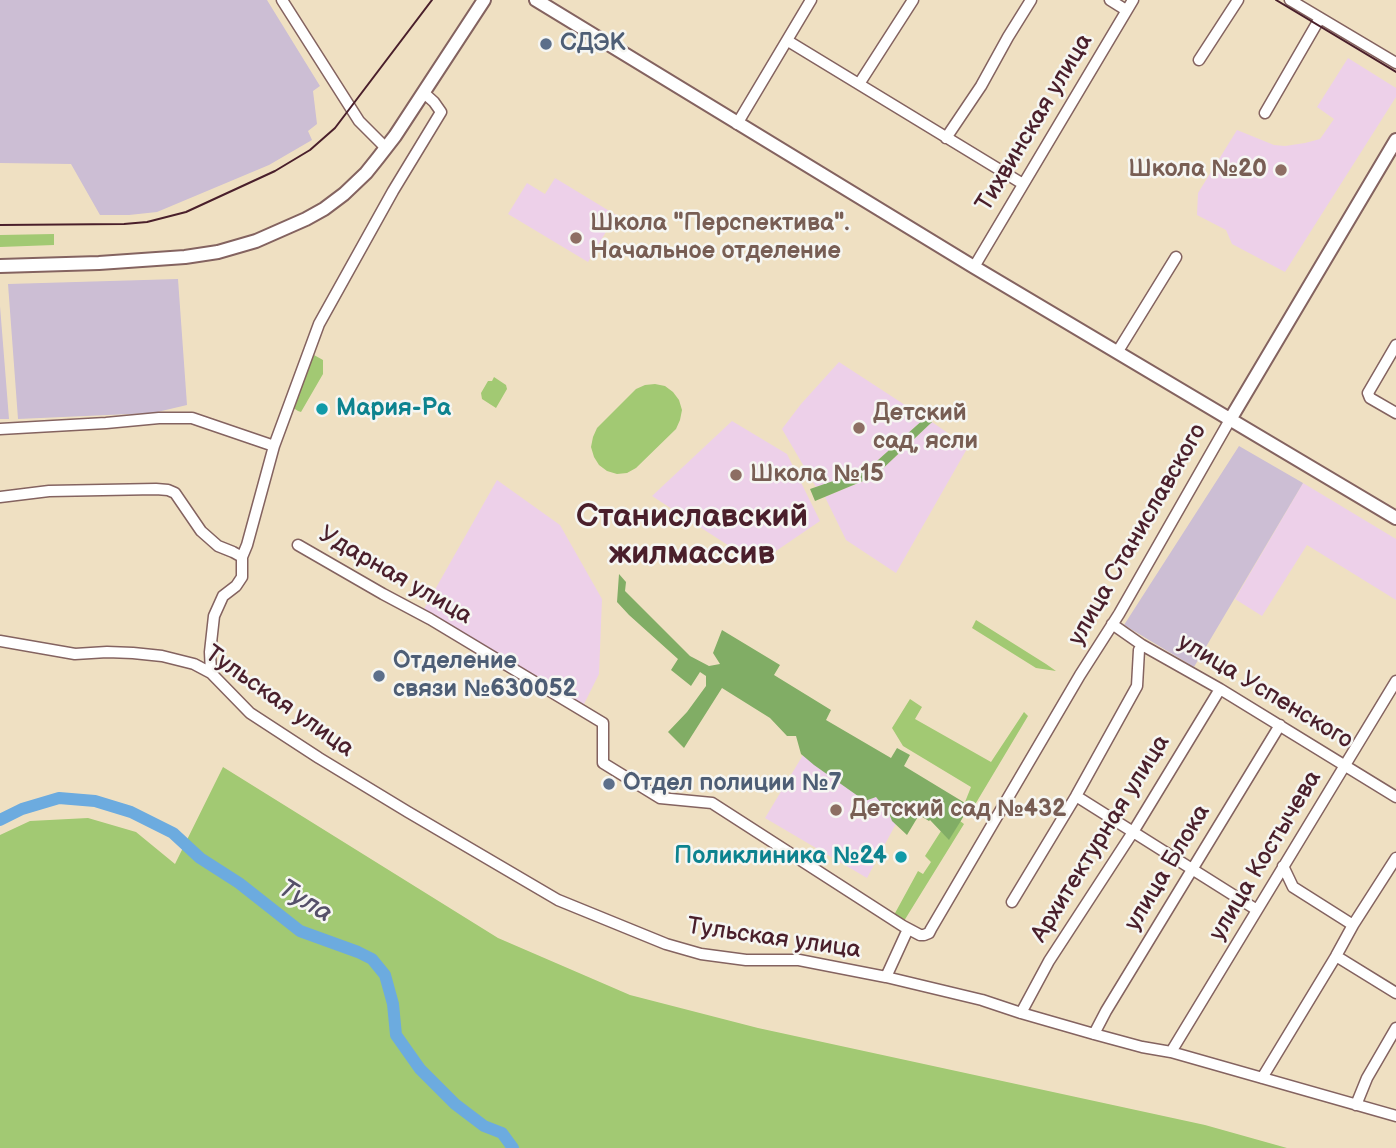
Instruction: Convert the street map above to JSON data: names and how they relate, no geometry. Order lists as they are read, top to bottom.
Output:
{
  "streets": {
    "main road": ["улица Станиславского"],
    "street": [
      "Тихвинская улица",
      "Ударная улица",
      "улица Успенского",
      "Тульская улица",
      "Архитектурная улица",
      "улица Костычева",
      "улица Блока"
    ]
  },
  "crossings": [
    ["улица Станиславского", "Ударная улица"],
    ["улица Станиславского", "улица Успенского"],
    ["улица Успенского", "Архитектурная улица"],
    ["улица Успенского", "улица Костычева"],
    ["улица Успенского", "улица Блока"],
    ["Тульская улица", "Архитектурная улица"],
    ["Тульская улица", "улица Костычева"],
    ["Тульская улица", "улица Блока"]
  ],
  "districts": ["Станиславский жилмассив"],
  "water": ["Тула"],
  "places": [
    "СДЭК",
    "Школа №20",
    "Школа \"Перспектива\". Начальное отделение",
    "Мария-Ра",
    "Детский сад, ясли",
    "Школа №15",
    "Отделение связи №630052",
    "Отдел полиции №7",
    "Детский сад №432",
    "Поликлиника №24"
  ]
}
